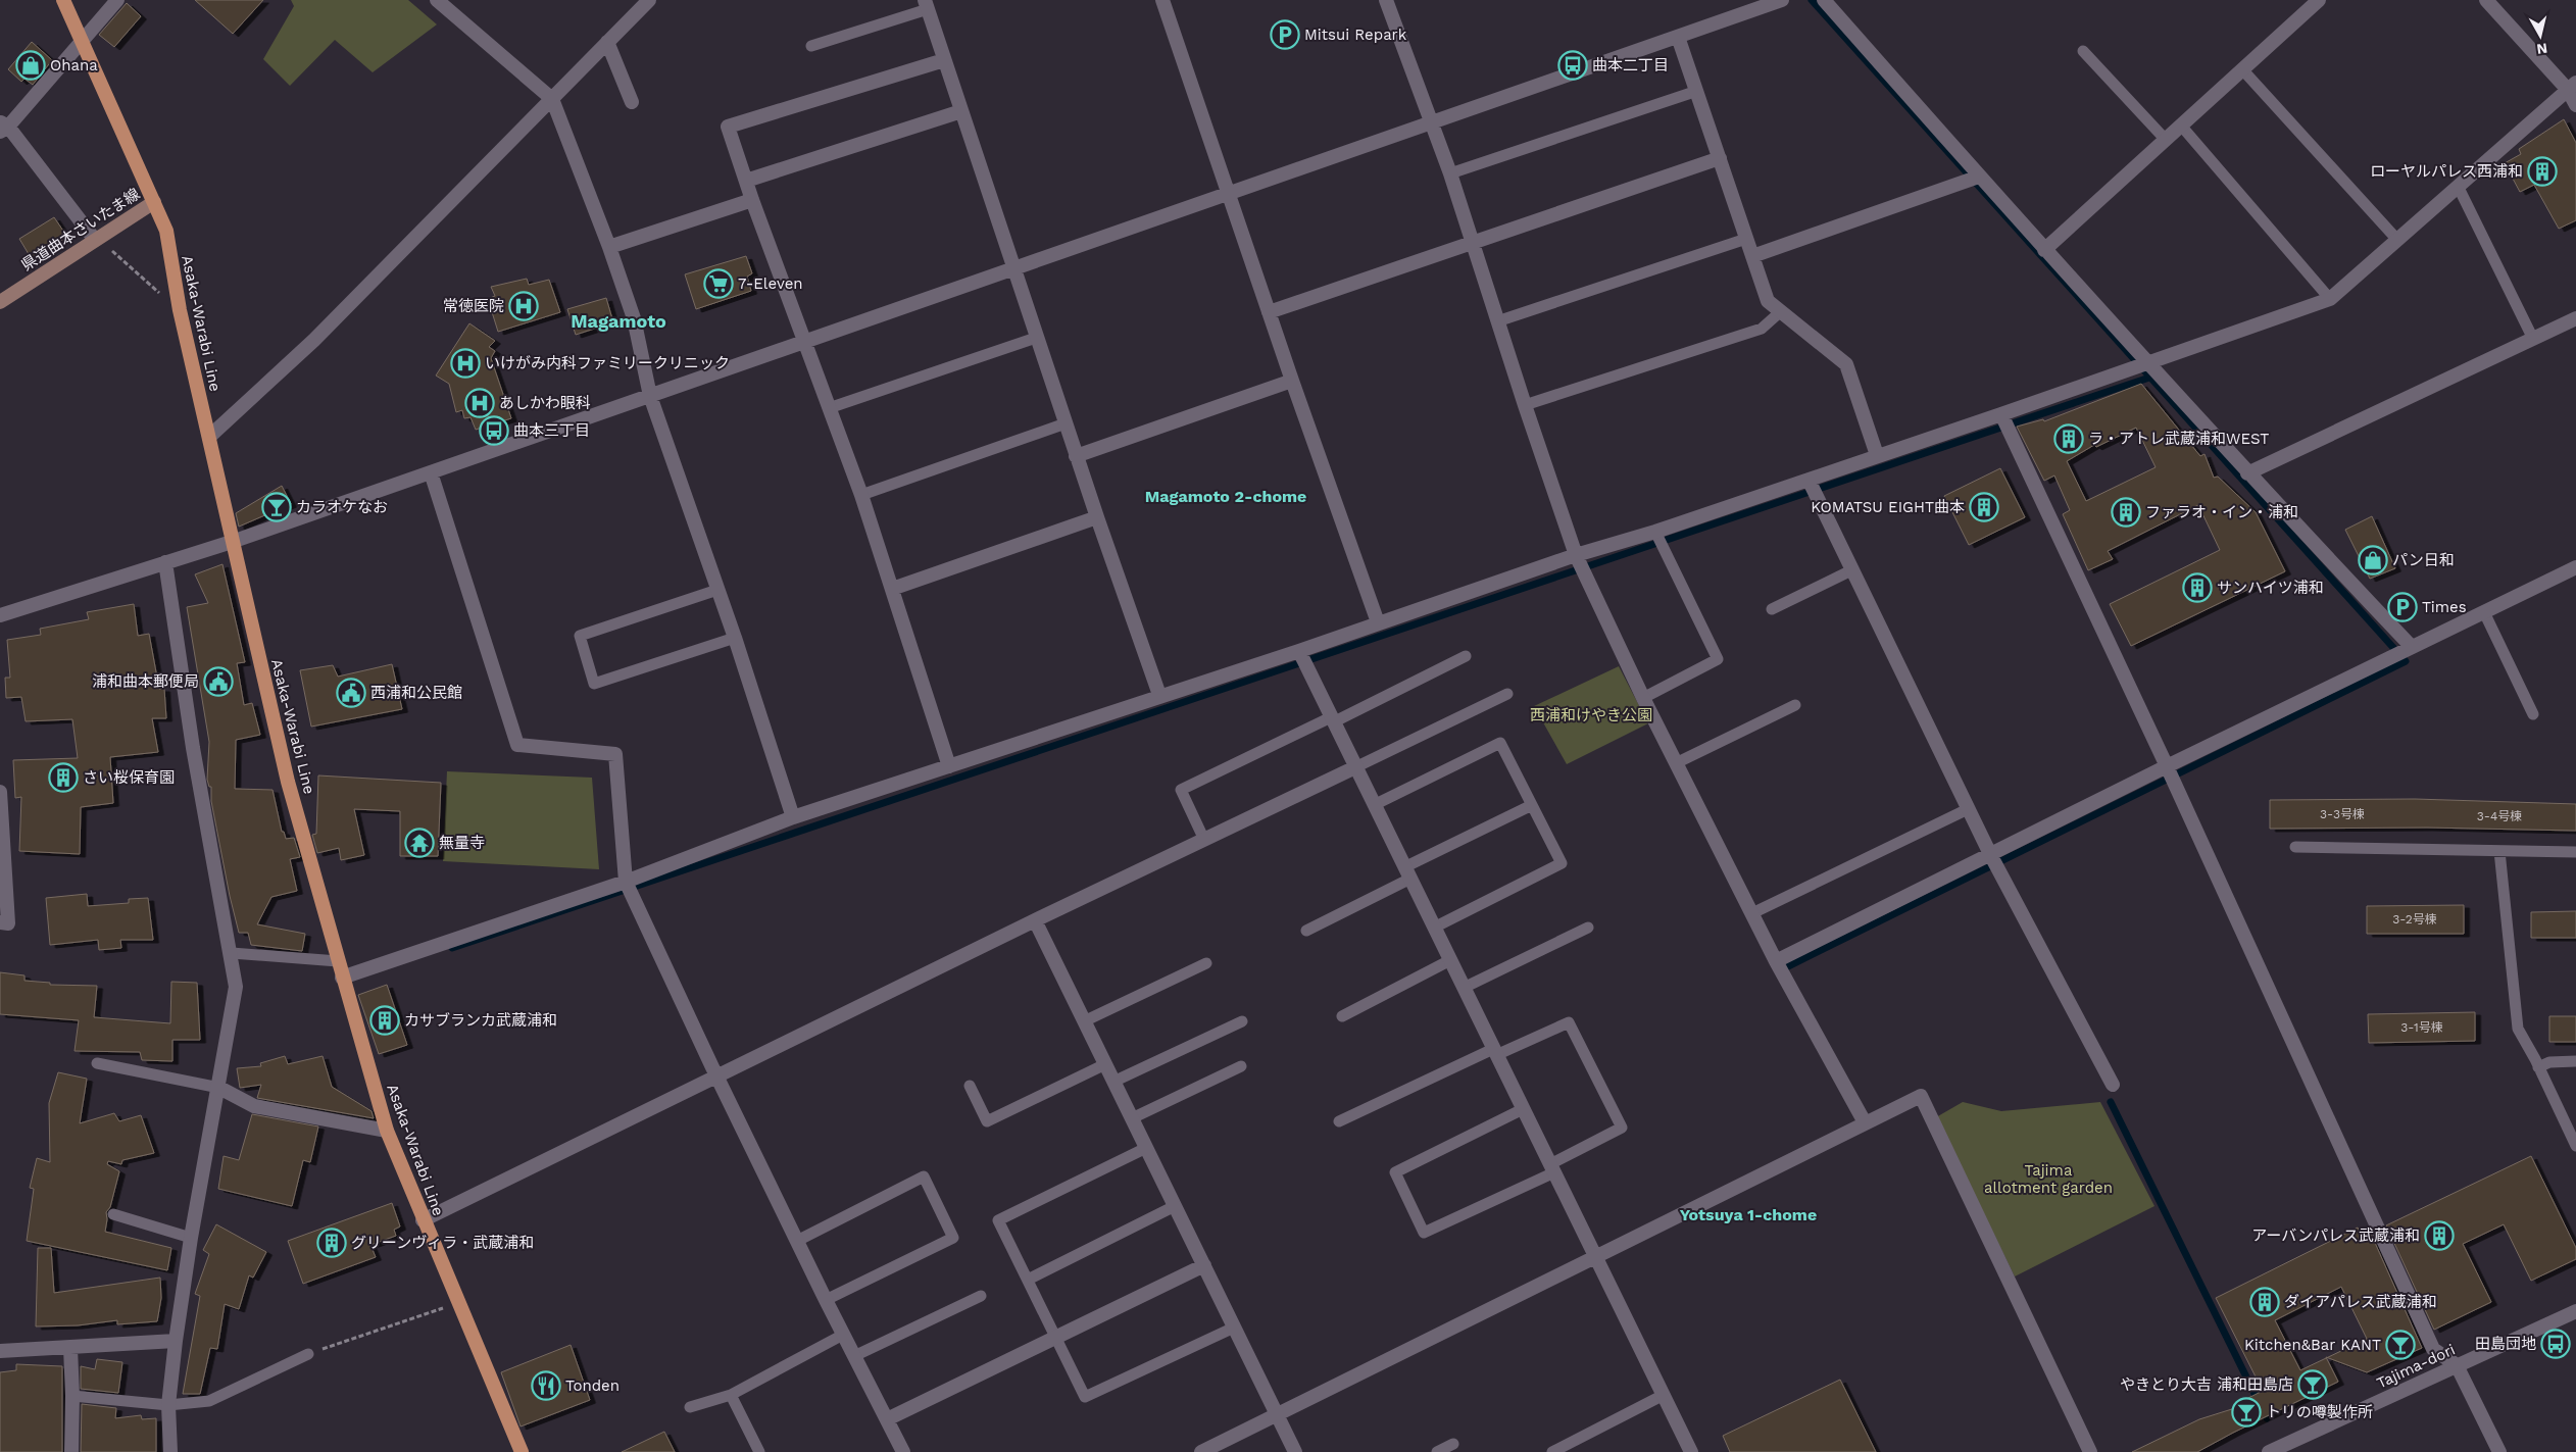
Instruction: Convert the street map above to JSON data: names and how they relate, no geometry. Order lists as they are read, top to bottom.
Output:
{
  "streets": {
    "main road": ["県道曲本さいたま線", "Asaka-Warabi Line"],
    "street": ["Tajima-dori"]
  },
  "crossings": [
    ["県道曲本さいたま線", "Asaka-Warabi Line"]
  ],
  "districts": ["Magamoto", "Magamoto 2-chome", "Yotsuya 1-chome"],
  "parks": ["西浦和けやき公園", "Tajima allotment garden"],
  "places": {
    "parking": ["Mitsui Repark", "Times"],
    "shop": ["Ohana", "パン日和"],
    "bus stop": ["曲本二丁目", "曲本三丁目", "田島団地"],
    "building": [
      "ローヤルパレス西浦和",
      "ラ・アトレ武蔵浦和WEST",
      "KOMATSU EIGHT曲本",
      "ファラオ・イン・浦和",
      "サンハイツ浦和",
      "さい桜保育園",
      "カサブランカ武蔵浦和",
      "アーバンパレス武蔵浦和",
      "グリーンヴィラ・武蔵浦和",
      "ダイアパレス武蔵浦和"
    ],
    "supermarket": ["7-Eleven"],
    "hospital": ["常徳医院", "いけがみ内科ファミリークリニック", "あしかわ眼科"],
    "bar": [
      "カラオケなお",
      "Kitchen&Bar KANT",
      "やきとり大吉 浦和田島店",
      "トリの噂製作所"
    ],
    "public building": ["浦和曲本郵便局", "西浦和公民館"],
    "temple": ["無量寺"],
    "restaurant": ["Tonden"]
  },
  "house_numbers": [
    "3-3号棟",
    "3-4号棟",
    "3-2号棟",
    "3-1号棟"
  ],
  "north": "bottom"
}
